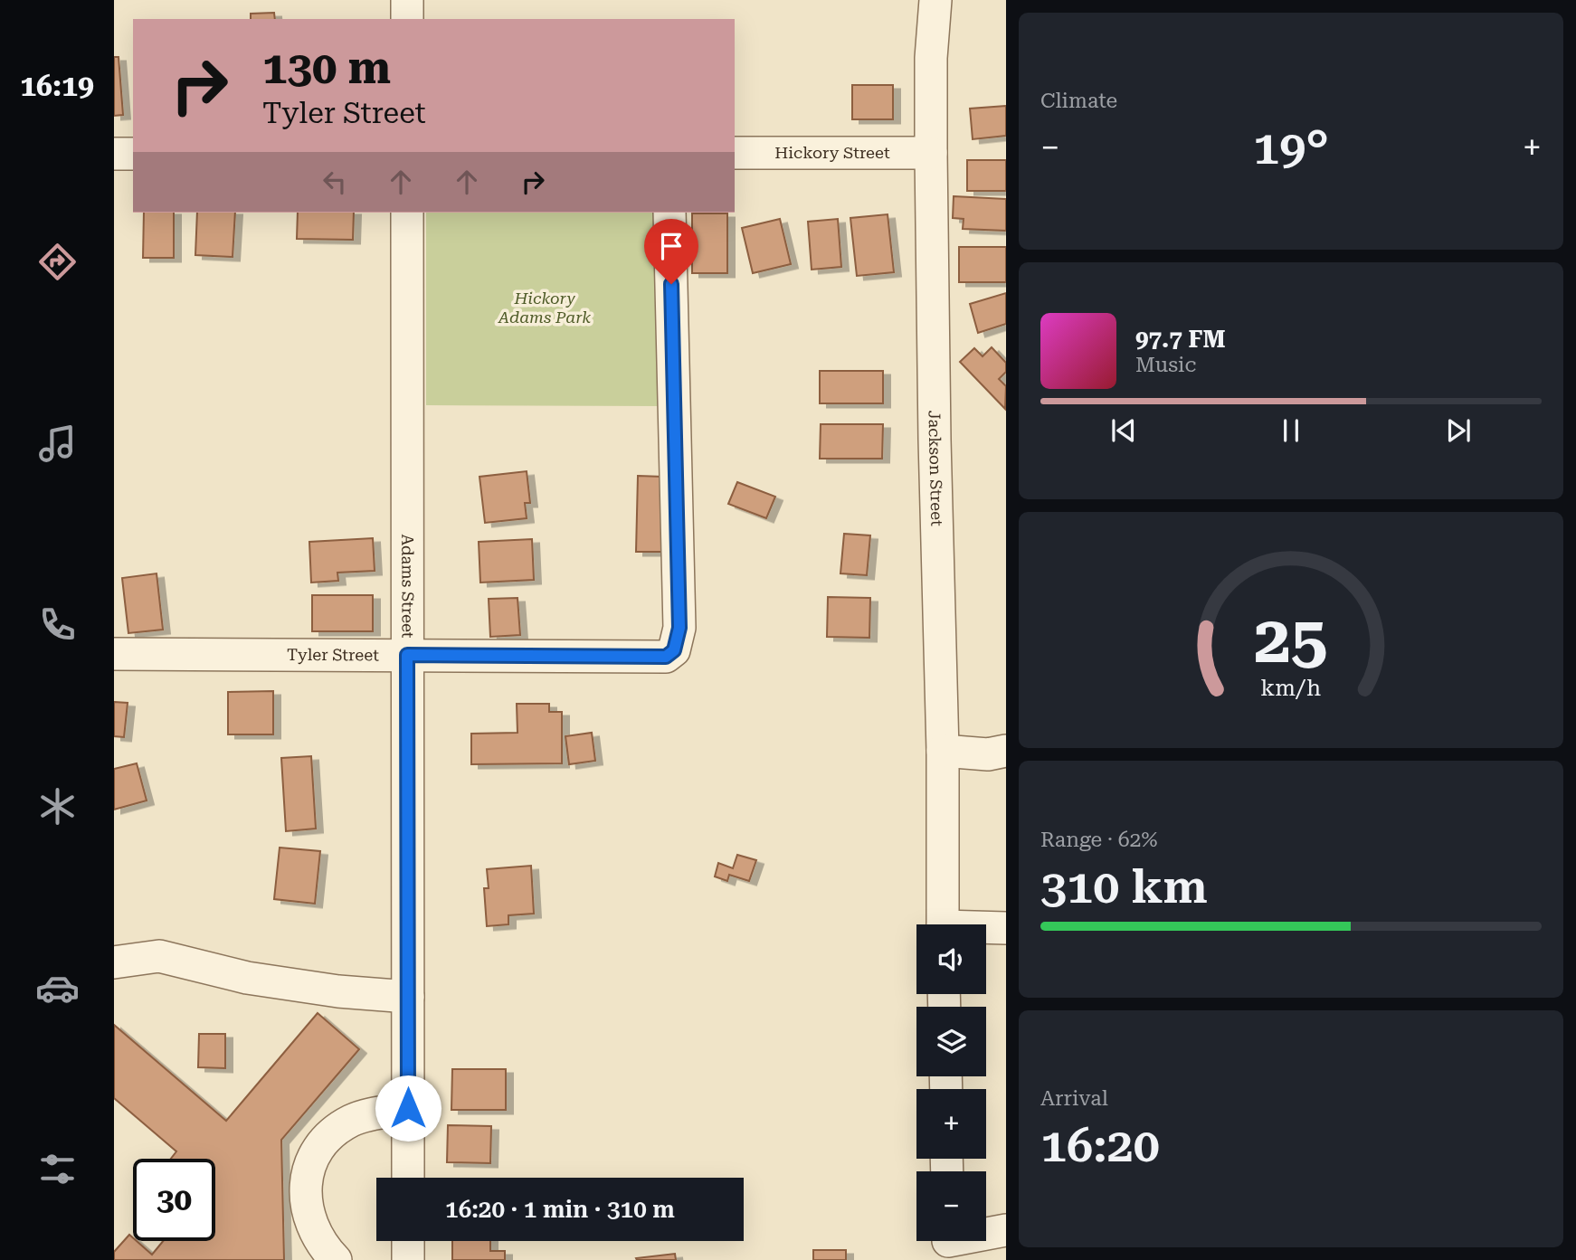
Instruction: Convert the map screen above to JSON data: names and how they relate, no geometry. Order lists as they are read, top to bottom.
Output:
{
  "streets": {
    "street": [
      "Hickory Street",
      "Jackson Street",
      "Adams Street",
      "Tyler Street"
    ]
  },
  "crossings": [
    ["Hickory Street", "Jackson Street"],
    ["Adams Street", "Tyler Street"]
  ],
  "parks": ["Hickory Adams Park"],
  "page": {
    "tabs": "16:19",
    "tile": [
      "Climate",
      ["Range · 62%", "310 km"],
      ["Arrival", "16:20"]
    ],
    "turn": ["130 m", "Tyler Street"],
    "heat": ["−", "19°", "+"],
    "song": ["97.7 FM", "Music"],
    "map_buttons": ["+", "−"],
    "limit": "30",
    "trip": "16:20 · 1 min · 310 m",
    "gauge": ["25", "km/h"]
  }
}
